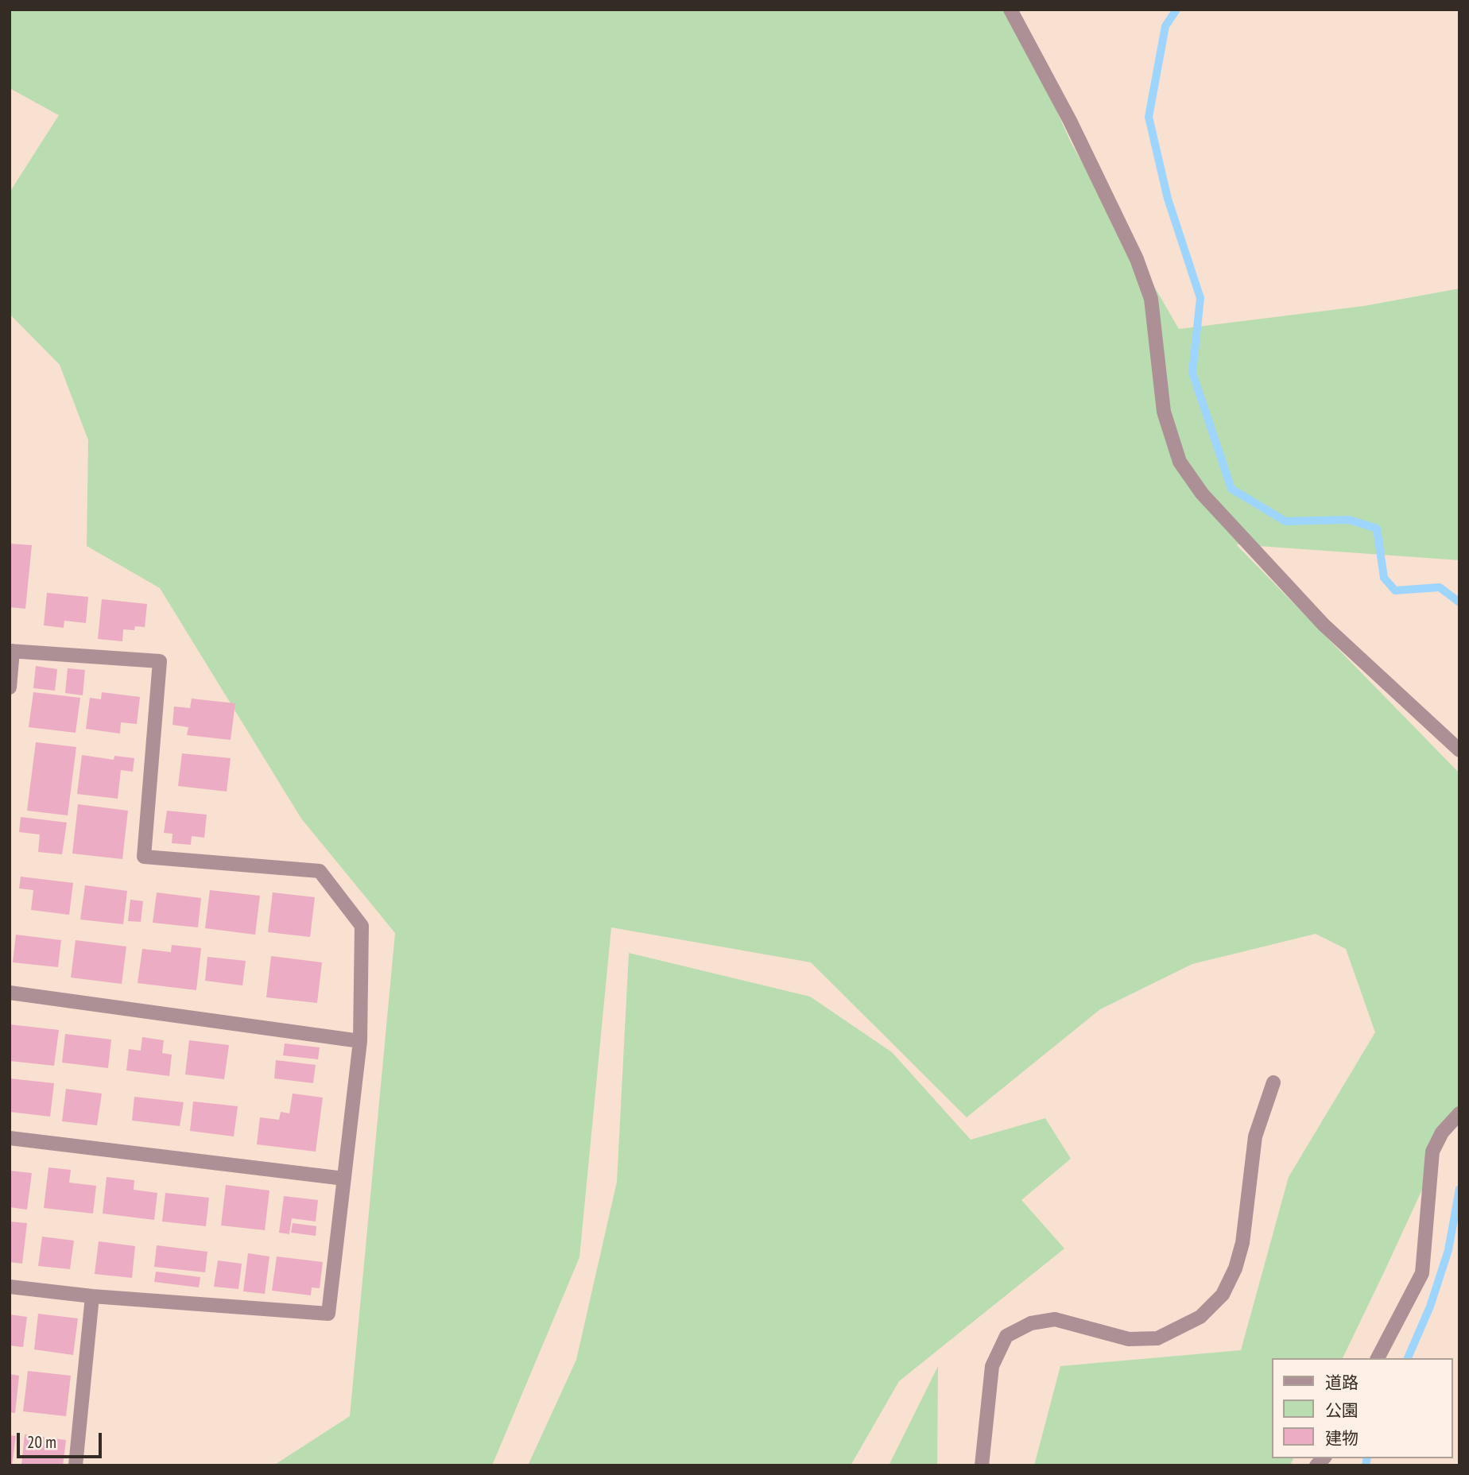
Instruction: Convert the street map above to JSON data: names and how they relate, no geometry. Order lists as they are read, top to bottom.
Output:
{
  "legend": ["道路", "公園", "建物"],
  "scale_bar": "20 m"
}
